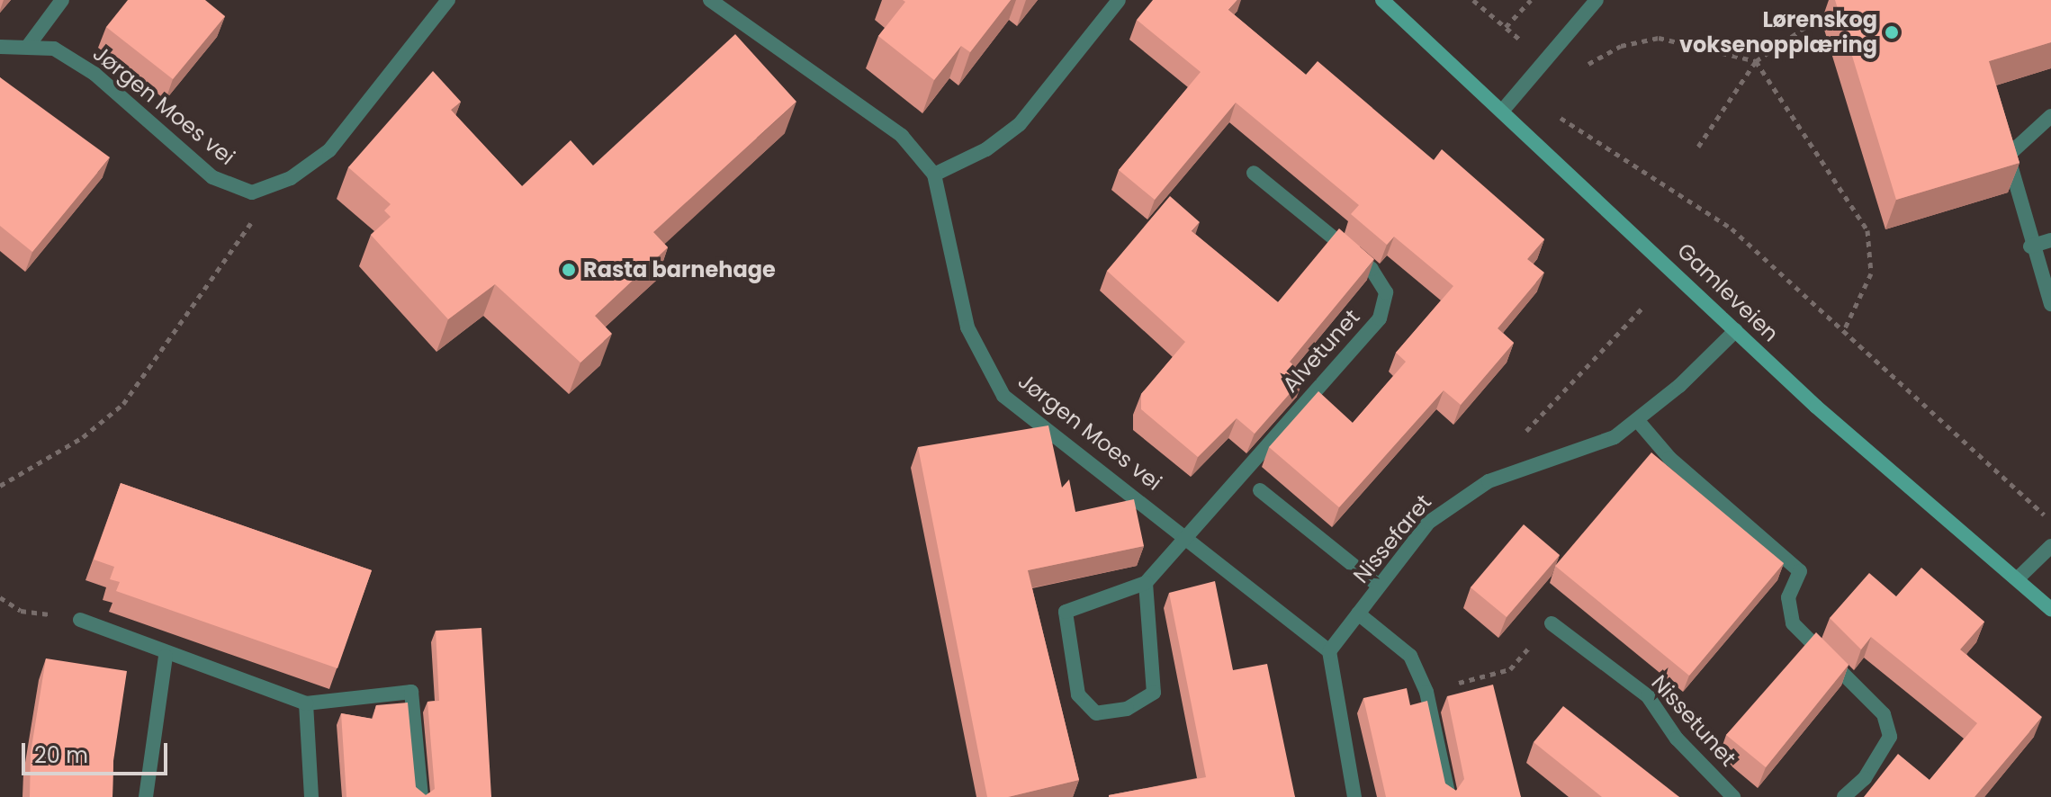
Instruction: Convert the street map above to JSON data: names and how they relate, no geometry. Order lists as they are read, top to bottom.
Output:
{
  "streets": {
    "main road": ["Gamleveien"],
    "street": [
      "Jørgen Moes vei",
      "Alvetunet",
      "Nissefaret",
      "Nissetunet"
    ]
  },
  "crossings": [
    ["Jørgen Moes vei", "Alvetunet"],
    ["Jørgen Moes vei", "Nissefaret"],
    ["Gamleveien", "Nissefaret"]
  ],
  "places": ["Lørenskog voksenopplæring", "Rasta barnehage"],
  "scale_bar": "20 m"
}
